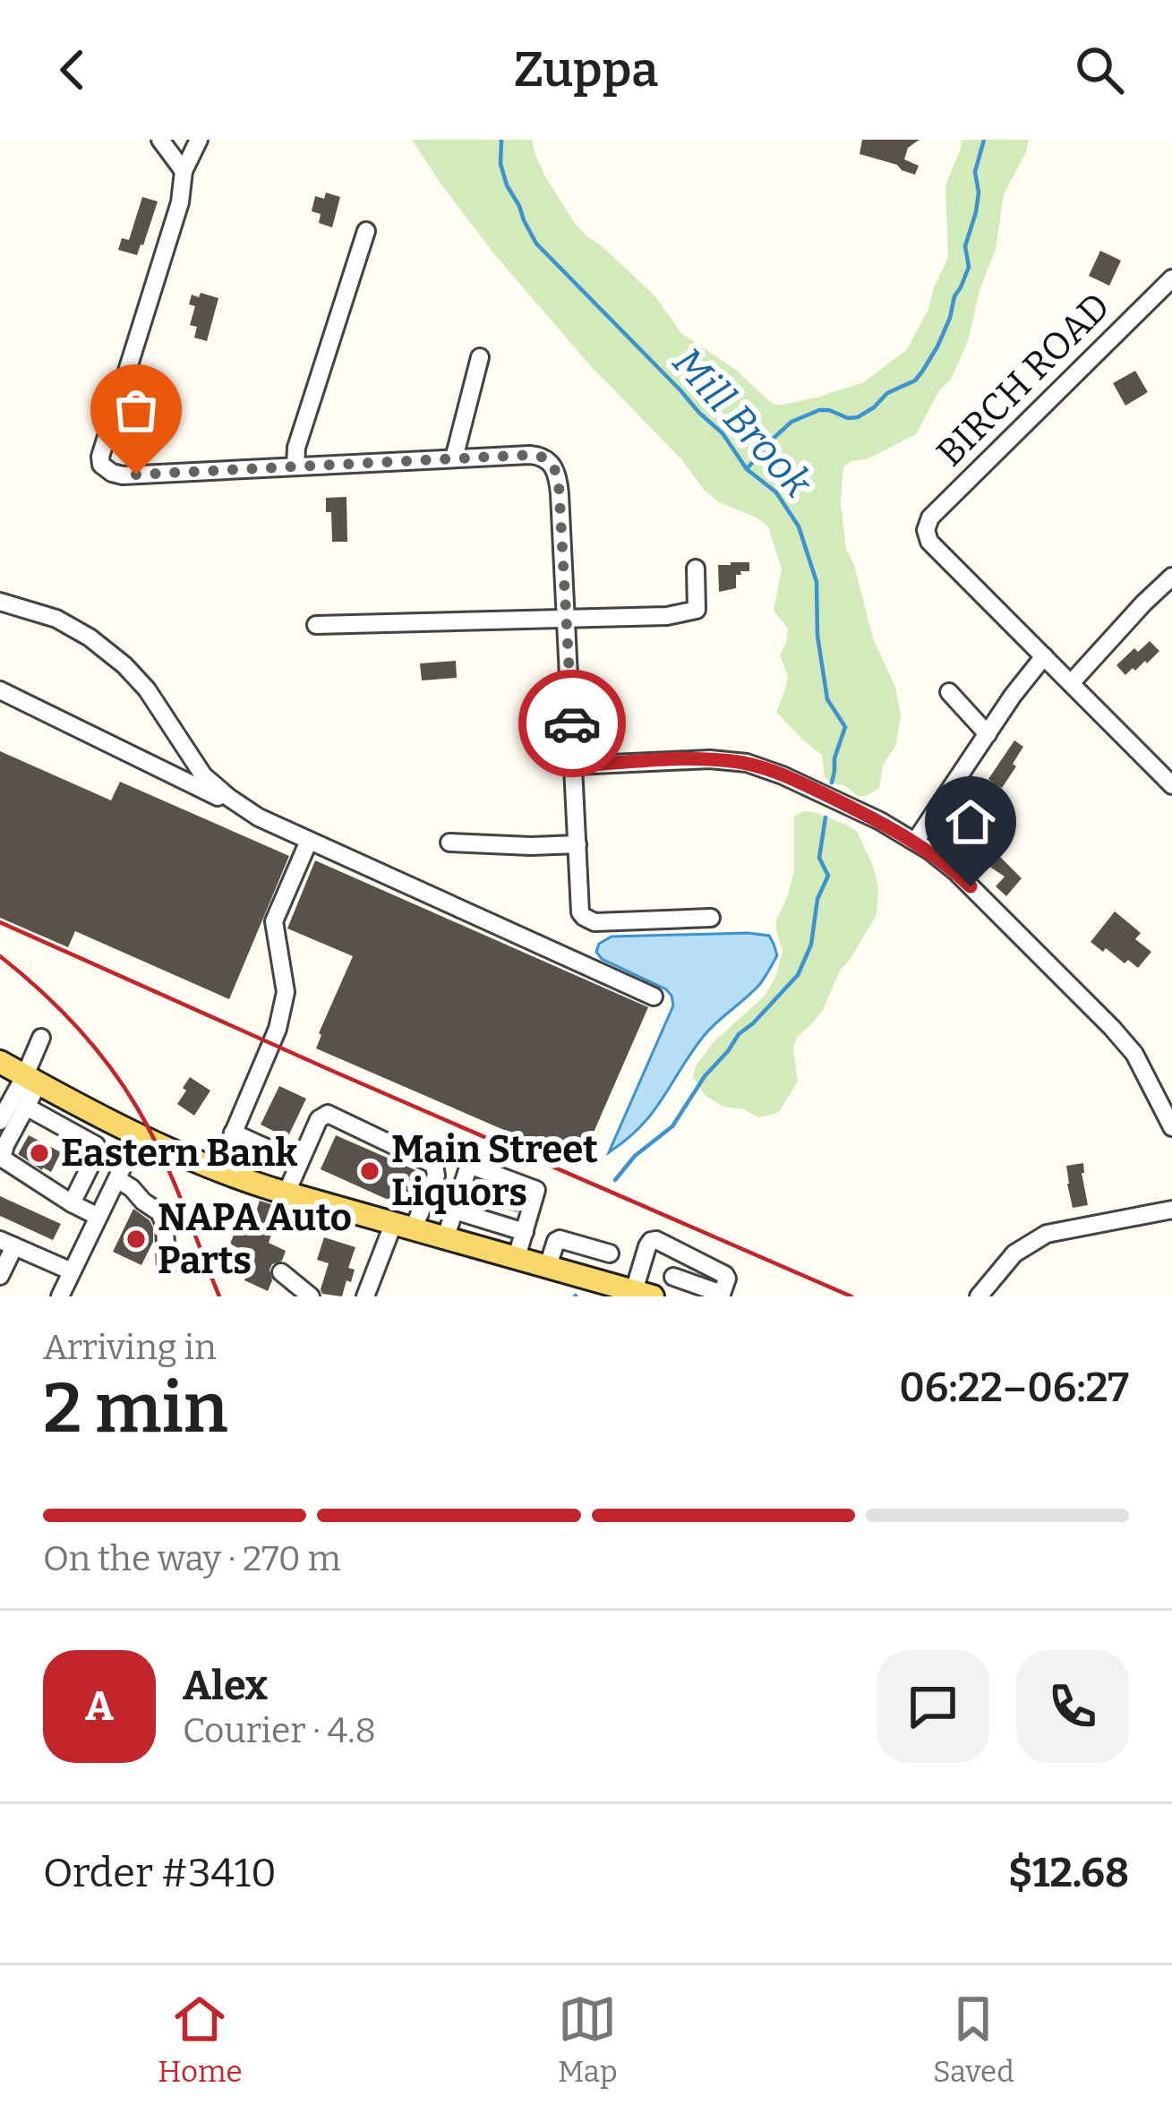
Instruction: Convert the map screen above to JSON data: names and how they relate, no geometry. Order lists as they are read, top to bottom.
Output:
{
  "streets": {
    "street": ["BIRCH ROAD"]
  },
  "water": ["Mill Brook"],
  "places": ["Eastern Bank", "Main Street Liquors", "NAPA Auto Parts"],
  "page": {
    "header": "Zuppa",
    "heading": ["2 min", "Arriving in", "06:22–06:27"],
    "panel": [
      "Alex",
      "Courier · 4.8",
      "Order #3410",
      "$12.68"
    ],
    "bar": "On the way · 270 m",
    "round": "A",
    "tabs": ["Home", "Map", "Saved"]
  }
}
